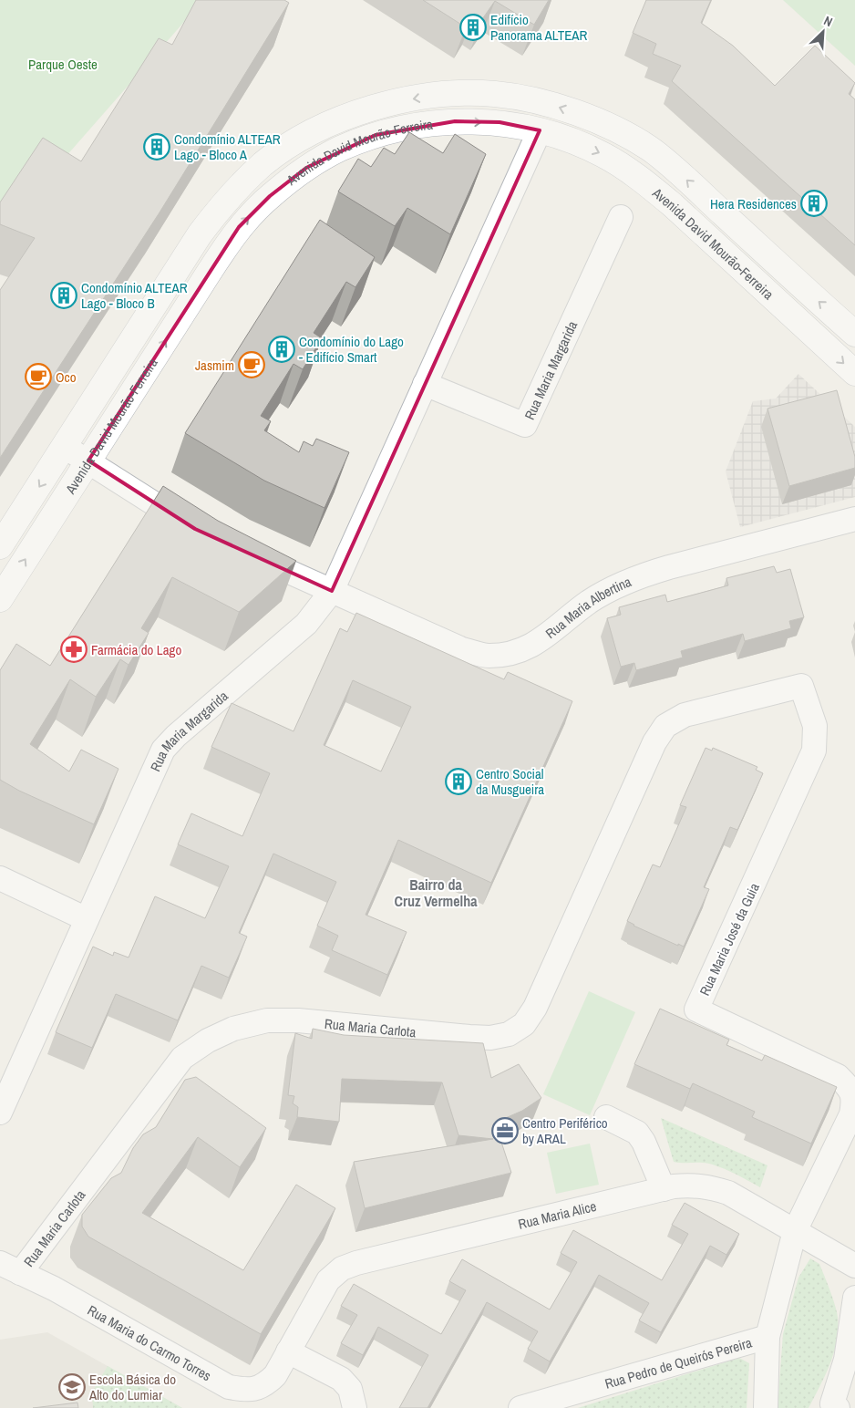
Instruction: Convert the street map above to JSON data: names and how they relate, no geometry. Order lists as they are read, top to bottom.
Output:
{
  "streets": {
    "street": [
      "Avenida David Mourão-Ferreira",
      "Rua Maria Margarida",
      "Rua Maria Albertina",
      "Rua Maria José da Guia",
      "Rua Maria Carlota",
      "Rua Maria Alice",
      "Rua Maria do Carmo Torres",
      "Rua Pedro de Queirós Pereira"
    ]
  },
  "crossings": [
    ["Avenida David Mourão-Ferreira", "Rua Maria Margarida"],
    ["Rua Maria Margarida", "Rua Maria Albertina"],
    ["Rua Maria José da Guia", "Rua Maria Carlota"],
    ["Rua Maria José da Guia", "Rua Maria Alice"],
    ["Rua Maria José da Guia", "Rua Pedro de Queirós Pereira"],
    ["Rua Maria Carlota", "Rua Maria do Carmo Torres"],
    ["Rua Maria Alice", "Rua Maria do Carmo Torres"]
  ],
  "districts": ["Bairro da Cruz Vermelha"],
  "parks": ["Parque Oeste"],
  "places": {
    "building": [
      "Edifício Panorama ALTEAR",
      "Condomínio ALTEAR Lago - Bloco A",
      "Hera Residences",
      "Condomínio ALTEAR Lago - Bloco B",
      "Condomínio do Lago - Edifício Smart",
      "Centro Social da Musgueira"
    ],
    "cafe": ["Jasmim", "Oco"],
    "pharmacy": ["Farmácia do Lago"],
    "office": ["Centro Periférico by ARAL"],
    "school or university": ["Escola Básica do Alto do Lumiar"]
  },
  "north": "top right"
}
